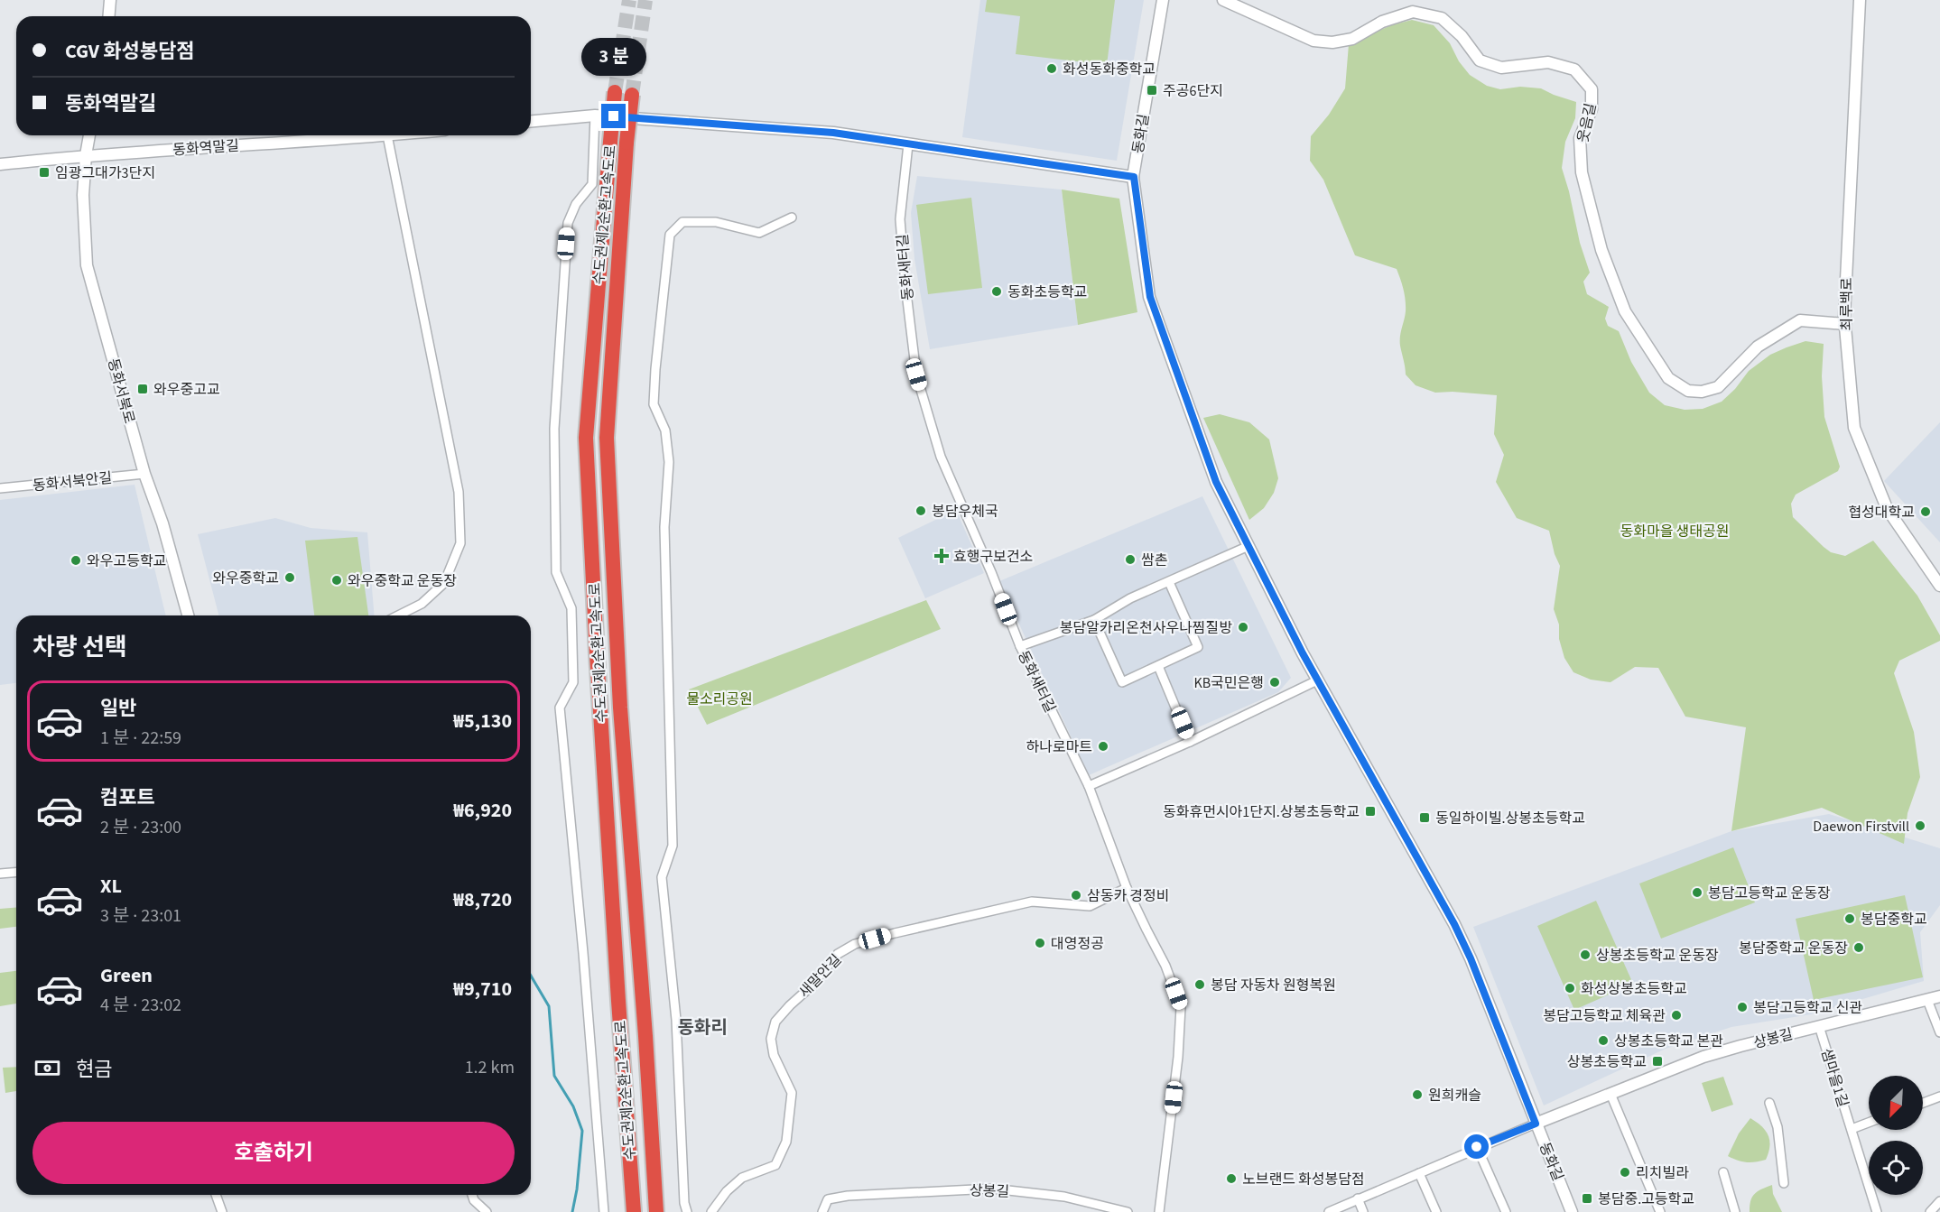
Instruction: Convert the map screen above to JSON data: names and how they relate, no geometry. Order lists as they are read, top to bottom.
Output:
{
  "streets": {
    "highway": ["수도권제2순환고속도로"],
    "street": [
      "웃음길",
      "동화길",
      "동화역말길",
      "동화새터길",
      "최루백로",
      "동화서북로",
      "동화서북안길",
      "새말안길",
      "상봉길",
      "샘마을1길"
    ]
  },
  "crossings": [
    ["웃음길", "최루백로"],
    ["동화길", "상봉길"],
    ["동화역말길", "동화서북로"],
    ["동화새터길", "새말안길"],
    ["동화서북로", "동화서북안길"],
    ["상봉길", "샘마을1길"]
  ],
  "districts": ["동화리"],
  "parks": ["동화마을 생태공원", "물소리공원"],
  "places": {
    "other": [
      "화성동화중학교",
      "동화초등학교",
      "봉담우체국",
      "협성대학교",
      "쌈촌",
      "와우고등학교",
      "와우중학교",
      "와우중학교 운동장",
      "봉담알카리온천사우나찜질방",
      "KB국민은행",
      "하나로마트",
      "Daewon Firstvill",
      "봉담고등학교 운동장",
      "삼동카 경정비",
      "봉담중학교",
      "대영정공",
      "봉담중학교 운동장",
      "상봉초등학교 운동장",
      "봉담 자동차 원형복원",
      "화성상봉초등학교",
      "봉담고등학교 신관",
      "봉담고등학교 체육관",
      "상봉초등학교 본관",
      "원희캐슬",
      "리치빌라",
      "노브랜드 화성봉담점"
    ],
    "transit": [
      "주공6단지",
      "임광그대가3단지",
      "와우중고교",
      "동화휴먼시아1단지.상봉초등학교",
      "동일하이빌.상봉초등학교",
      "상봉초등학교",
      "봉담중.고등학교"
    ],
    "health": ["효행구보건소"]
  },
  "north": "bottom left",
  "page": {
    "banner": ["CGV 화성봉담점", "동화역말길"],
    "bubble": "3 분",
    "heading": "차량 선택",
    "list": [
      {
        "name": "일반",
        "note": "1 분 · 22:59",
        "value": "₩5,130"
      },
      {
        "name": "컴포트",
        "note": "2 분 · 23:00",
        "value": "₩6,920"
      },
      {
        "name": "XL",
        "note": "3 분 · 23:01",
        "value": "₩8,720"
      },
      {
        "name": "Green",
        "note": "4 분 · 23:02",
        "value": "₩9,710"
      }
    ],
    "pay": ["현금", "1.2 km"],
    "buttons": "호출하기"
  }
}
